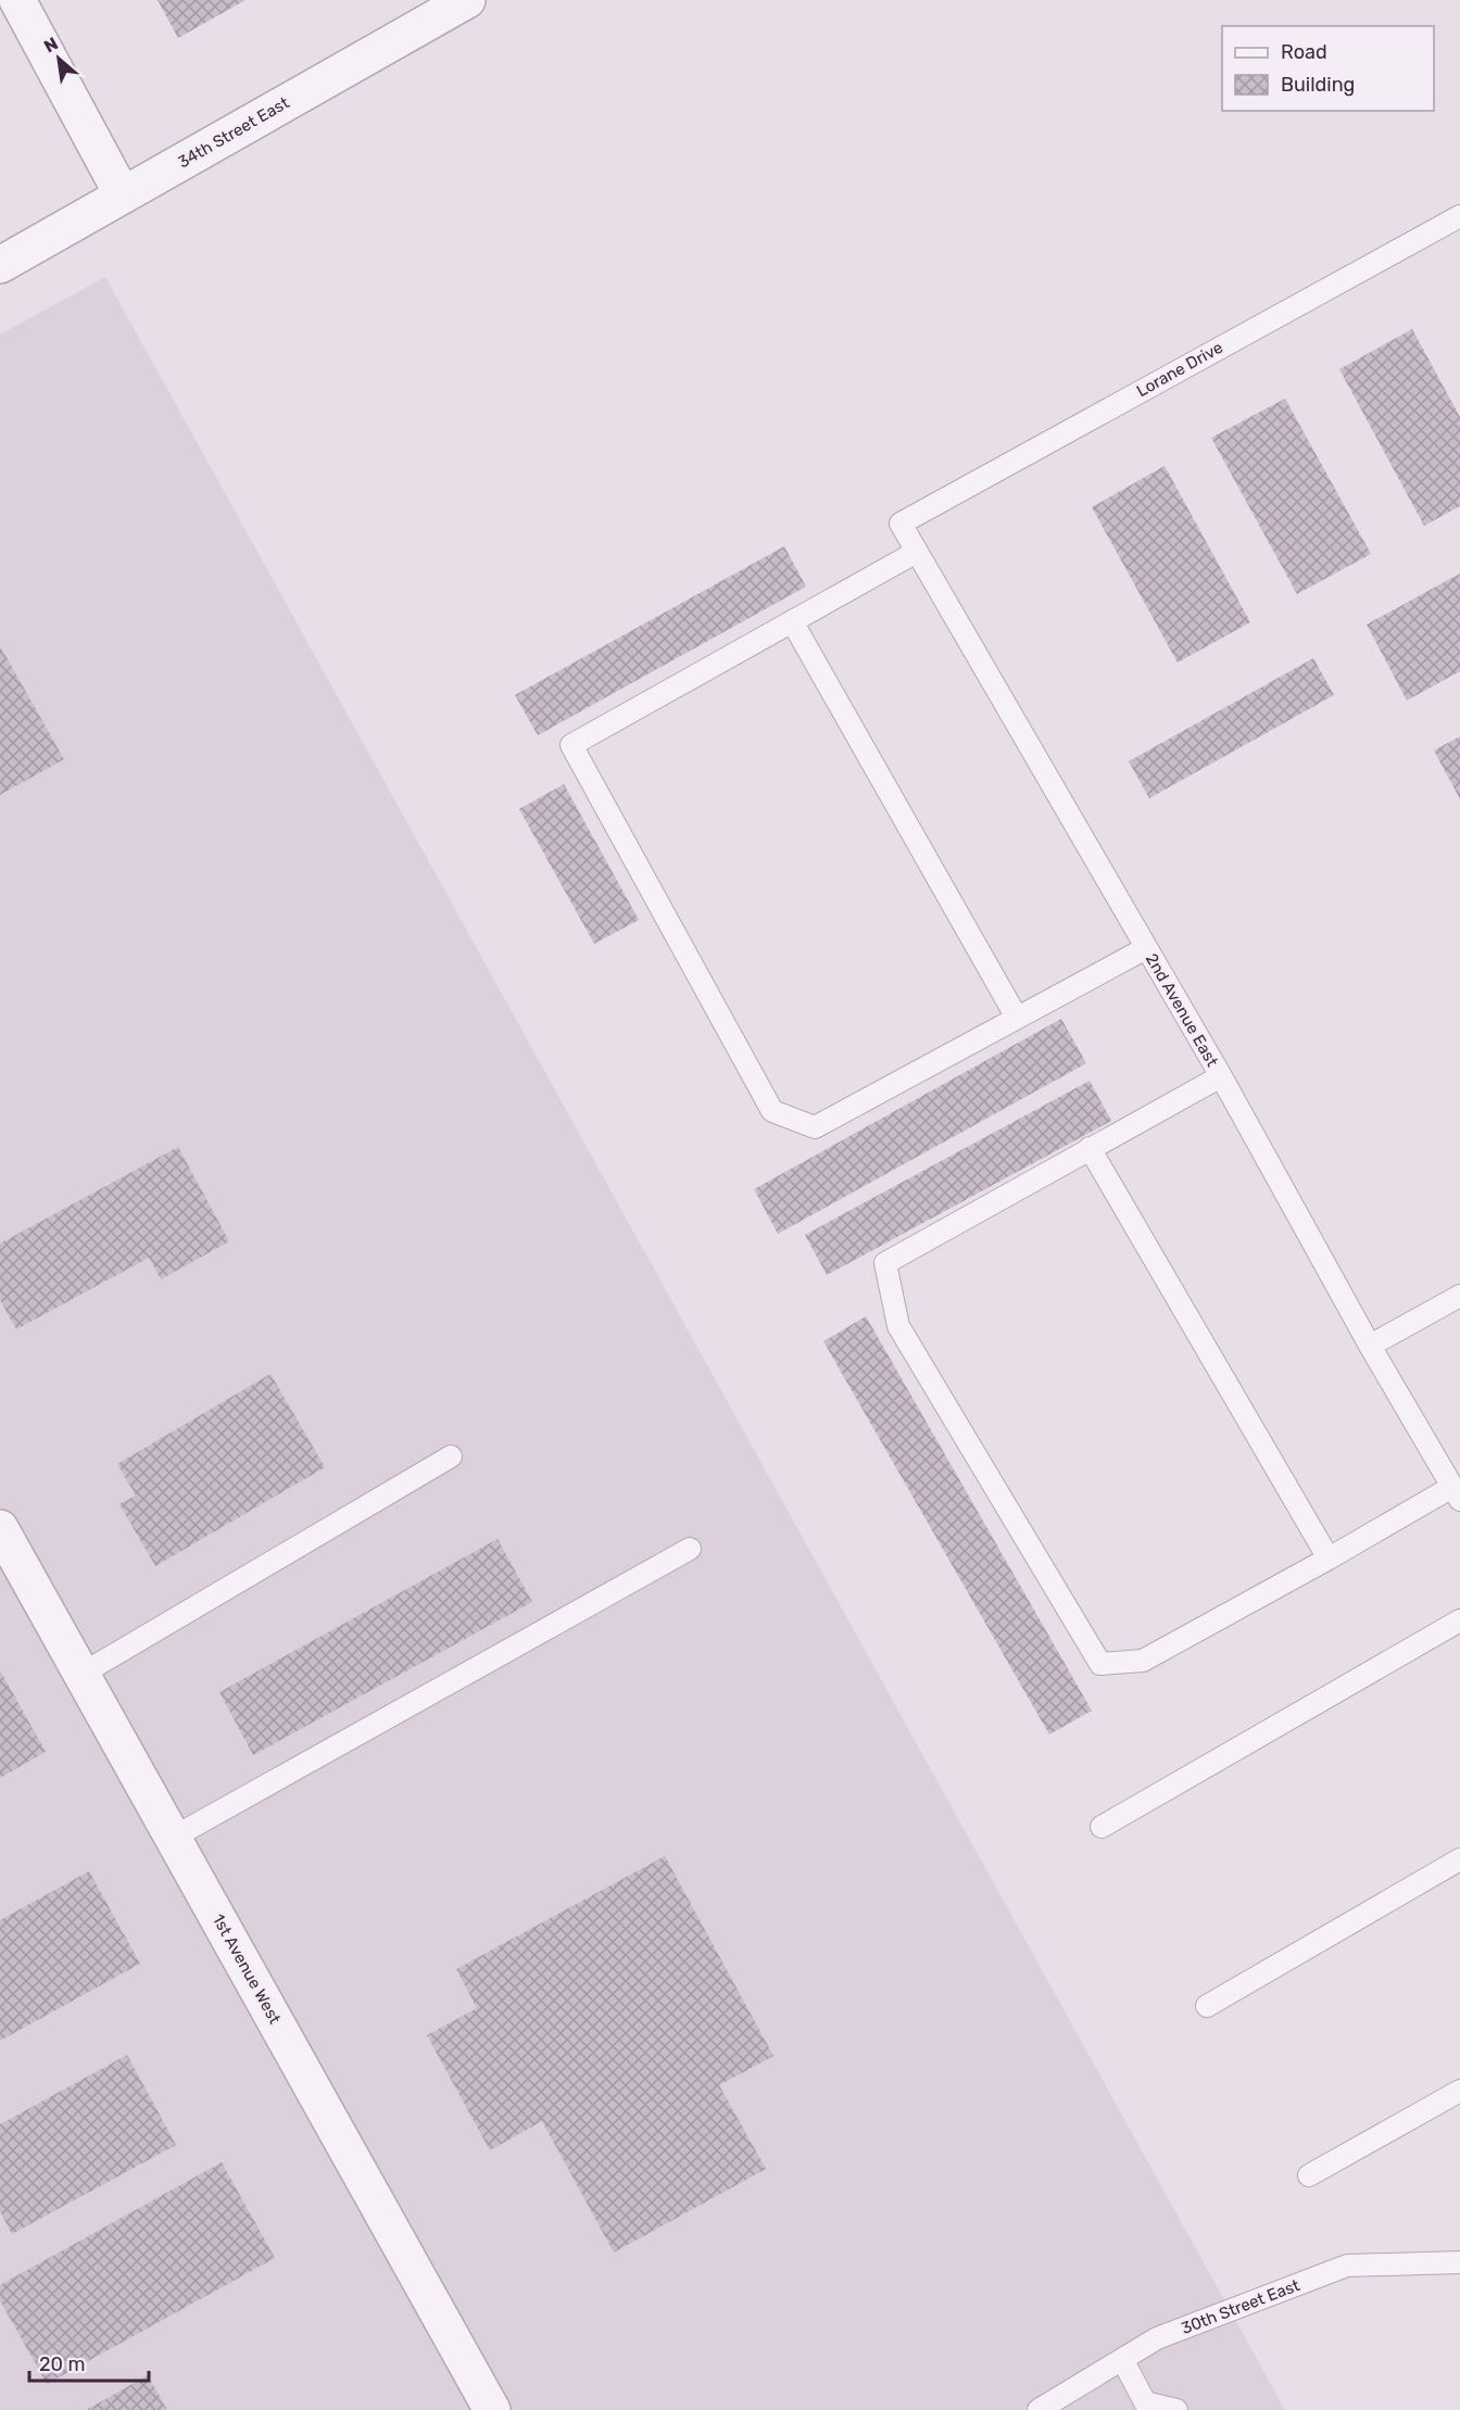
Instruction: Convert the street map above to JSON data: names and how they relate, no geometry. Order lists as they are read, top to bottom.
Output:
{
  "streets": {
    "street": ["34th Street East", "1st Avenue West"],
    "lane": ["Lorane Drive", "2nd Avenue East", "30th Street East"]
  },
  "crossings": [
    ["Lorane Drive", "2nd Avenue East"]
  ],
  "legend": ["Road", "Building"],
  "scale_bar": "20 m",
  "north": "top left"
}
